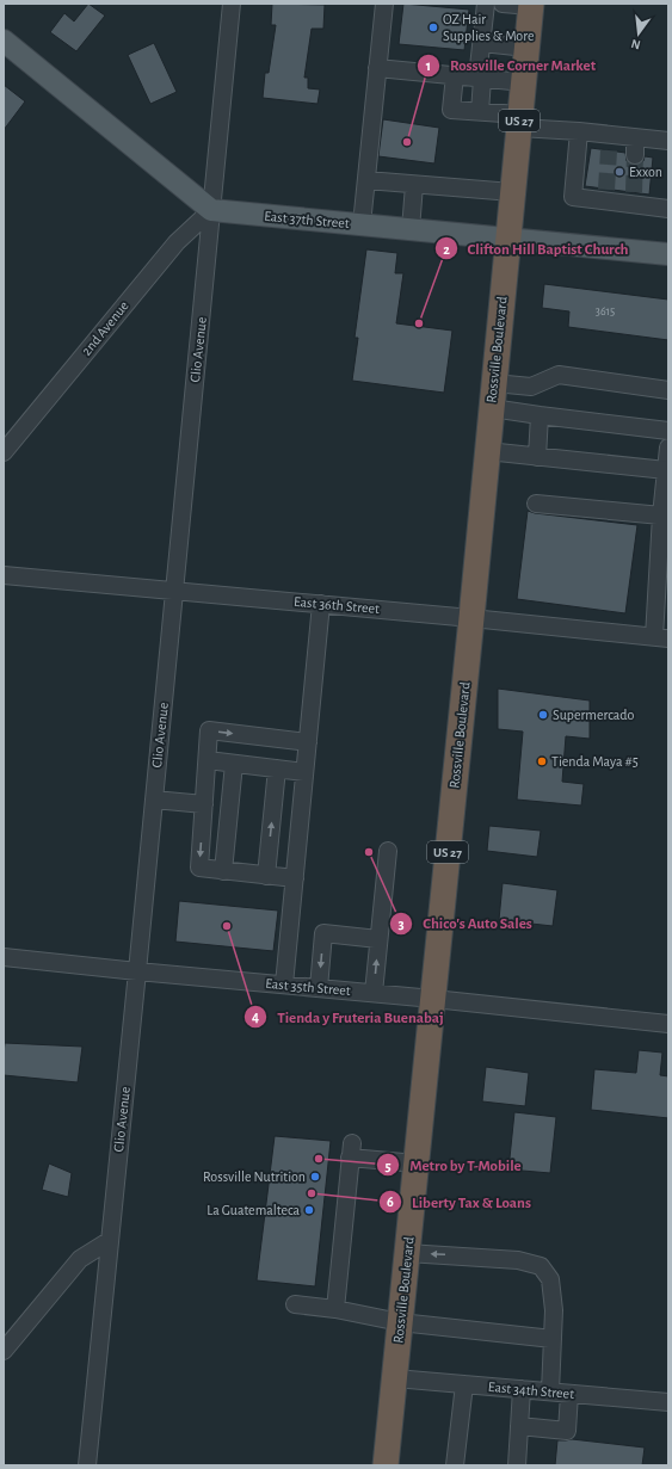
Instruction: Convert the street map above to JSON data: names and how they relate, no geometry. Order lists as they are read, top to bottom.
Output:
{
  "streets": {
    "highway": ["US 27", "Rossville Boulevard"],
    "main road": ["East 37th Street"],
    "street": [
      "2nd Avenue",
      "Clio Avenue",
      "East 36th Street",
      "East 35th Street",
      "East 34th Street"
    ]
  },
  "crossings": [
    ["East 37th Street", "2nd Avenue"],
    ["East 37th Street", "Clio Avenue"],
    ["East 37th Street", "Rossville Boulevard"],
    ["2nd Avenue", "Clio Avenue"],
    ["Clio Avenue", "East 36th Street"],
    ["Clio Avenue", "East 35th Street"],
    ["Rossville Boulevard", "East 36th Street"],
    ["Rossville Boulevard", "East 35th Street"],
    ["Rossville Boulevard", "East 34th Street"]
  ],
  "places": [
    "OZ Hair Supplies & More",
    "Rossville Corner Market",
    "Exxon",
    "Clifton Hill Baptist Church",
    "Supermercado",
    "Tienda Maya #5",
    "Chico's Auto Sales",
    "Tienda y Fruteria Buenabaj",
    "Metro by T-Mobile",
    "Rossville Nutrition",
    "Liberty Tax & Loans",
    "La Guatemalteca"
  ],
  "house_numbers": ["3615"],
  "north": "bottom"
}
